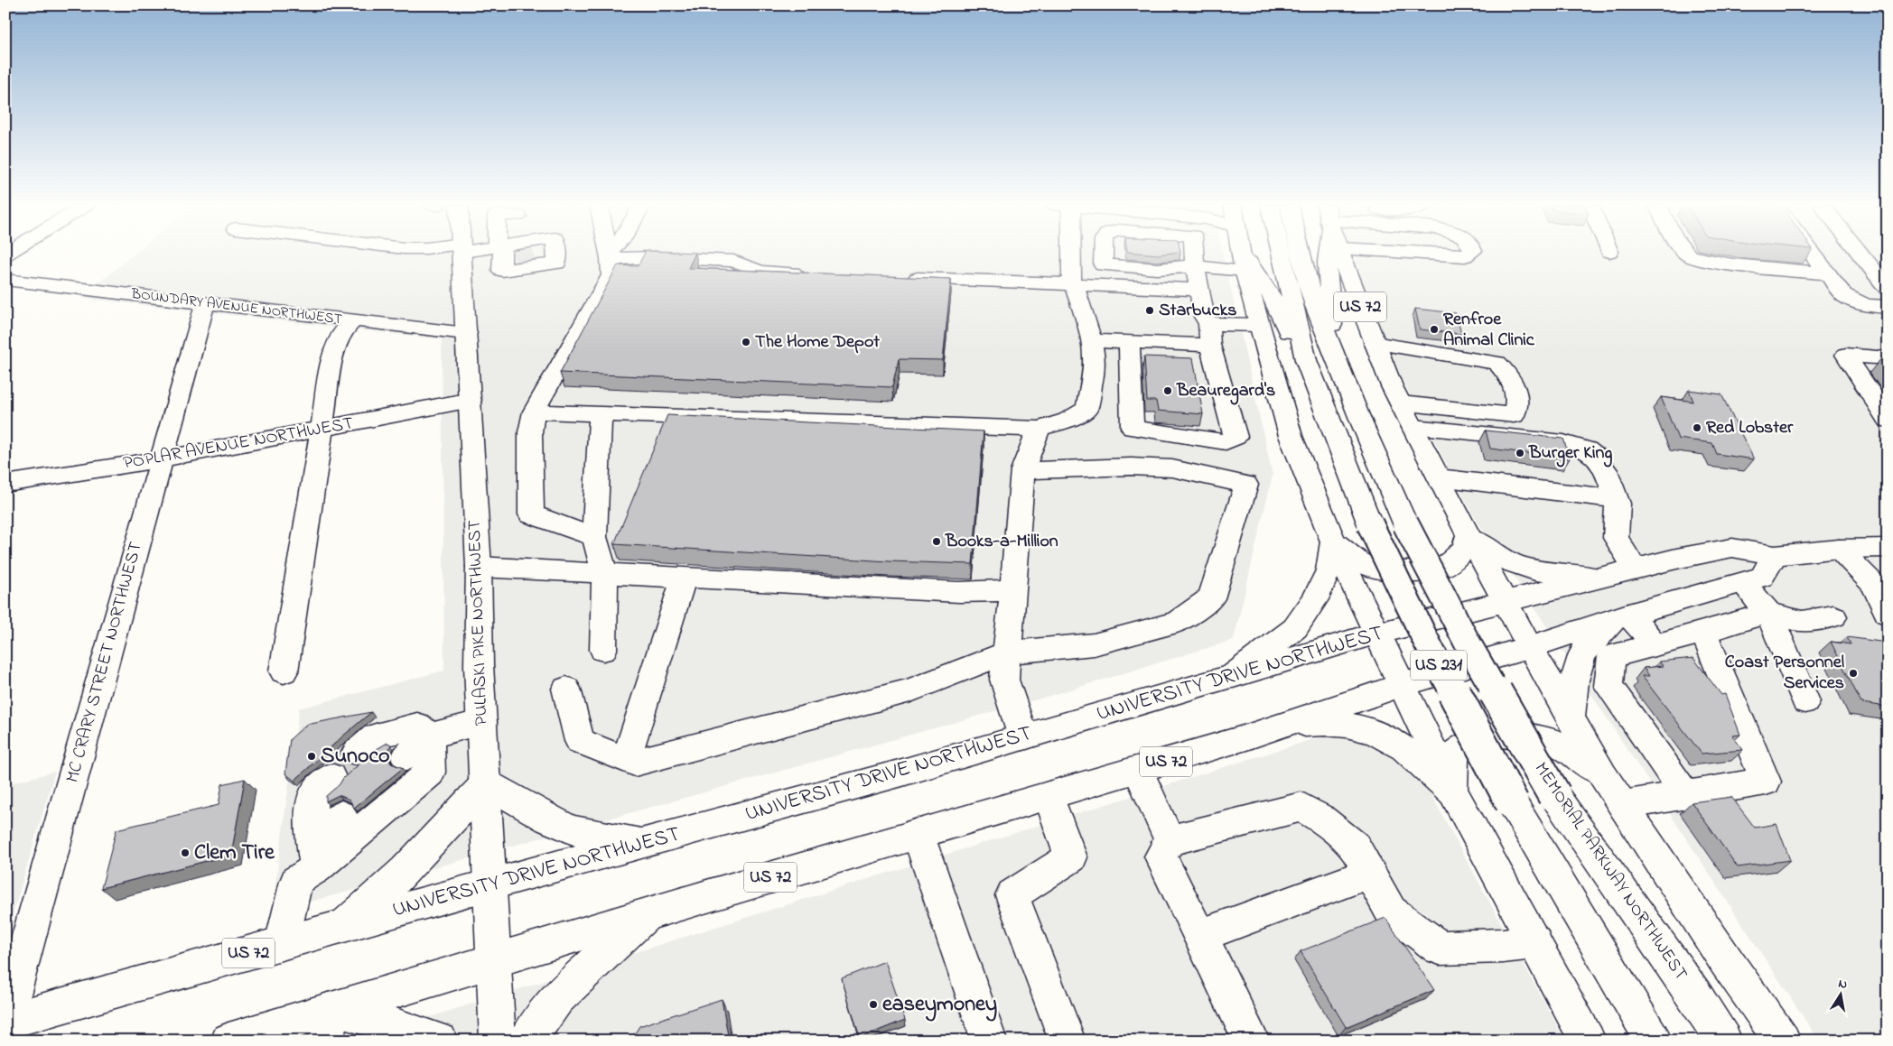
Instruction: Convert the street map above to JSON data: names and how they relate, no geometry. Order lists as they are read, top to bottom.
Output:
{
  "streets": {
    "main road": [
      "BOUNDARY AVENUE NORTHWEST",
      "US 72",
      "POPLAR AVENUE NORTHWEST",
      "PULASKI PIKE NORTHWEST",
      "MC CRARY STREET NORTHWEST",
      "US 231",
      "UNIVERSITY DRIVE NORTHWEST",
      "MEMORIAL PARKWAY NORTHWEST"
    ]
  },
  "crossings": [
    ["BOUNDARY AVENUE NORTHWEST", "PULASKI PIKE NORTHWEST"],
    ["BOUNDARY AVENUE NORTHWEST", "MC CRARY STREET NORTHWEST"],
    ["US 72", "PULASKI PIKE NORTHWEST"],
    ["US 72", "UNIVERSITY DRIVE NORTHWEST"],
    ["POPLAR AVENUE NORTHWEST", "PULASKI PIKE NORTHWEST"],
    ["POPLAR AVENUE NORTHWEST", "MC CRARY STREET NORTHWEST"],
    ["PULASKI PIKE NORTHWEST", "UNIVERSITY DRIVE NORTHWEST"],
    ["MC CRARY STREET NORTHWEST", "UNIVERSITY DRIVE NORTHWEST"]
  ],
  "places": [
    "Starbucks",
    "Renfroe Animal Clinic",
    "The Home Depot",
    "Beauregard's",
    "Red Lobster",
    "Burger King",
    "Books-a-Million",
    "Coast Personnel Services",
    "Sunoco",
    "Clem Tire",
    "easeymoney"
  ],
  "north": "top"
}
